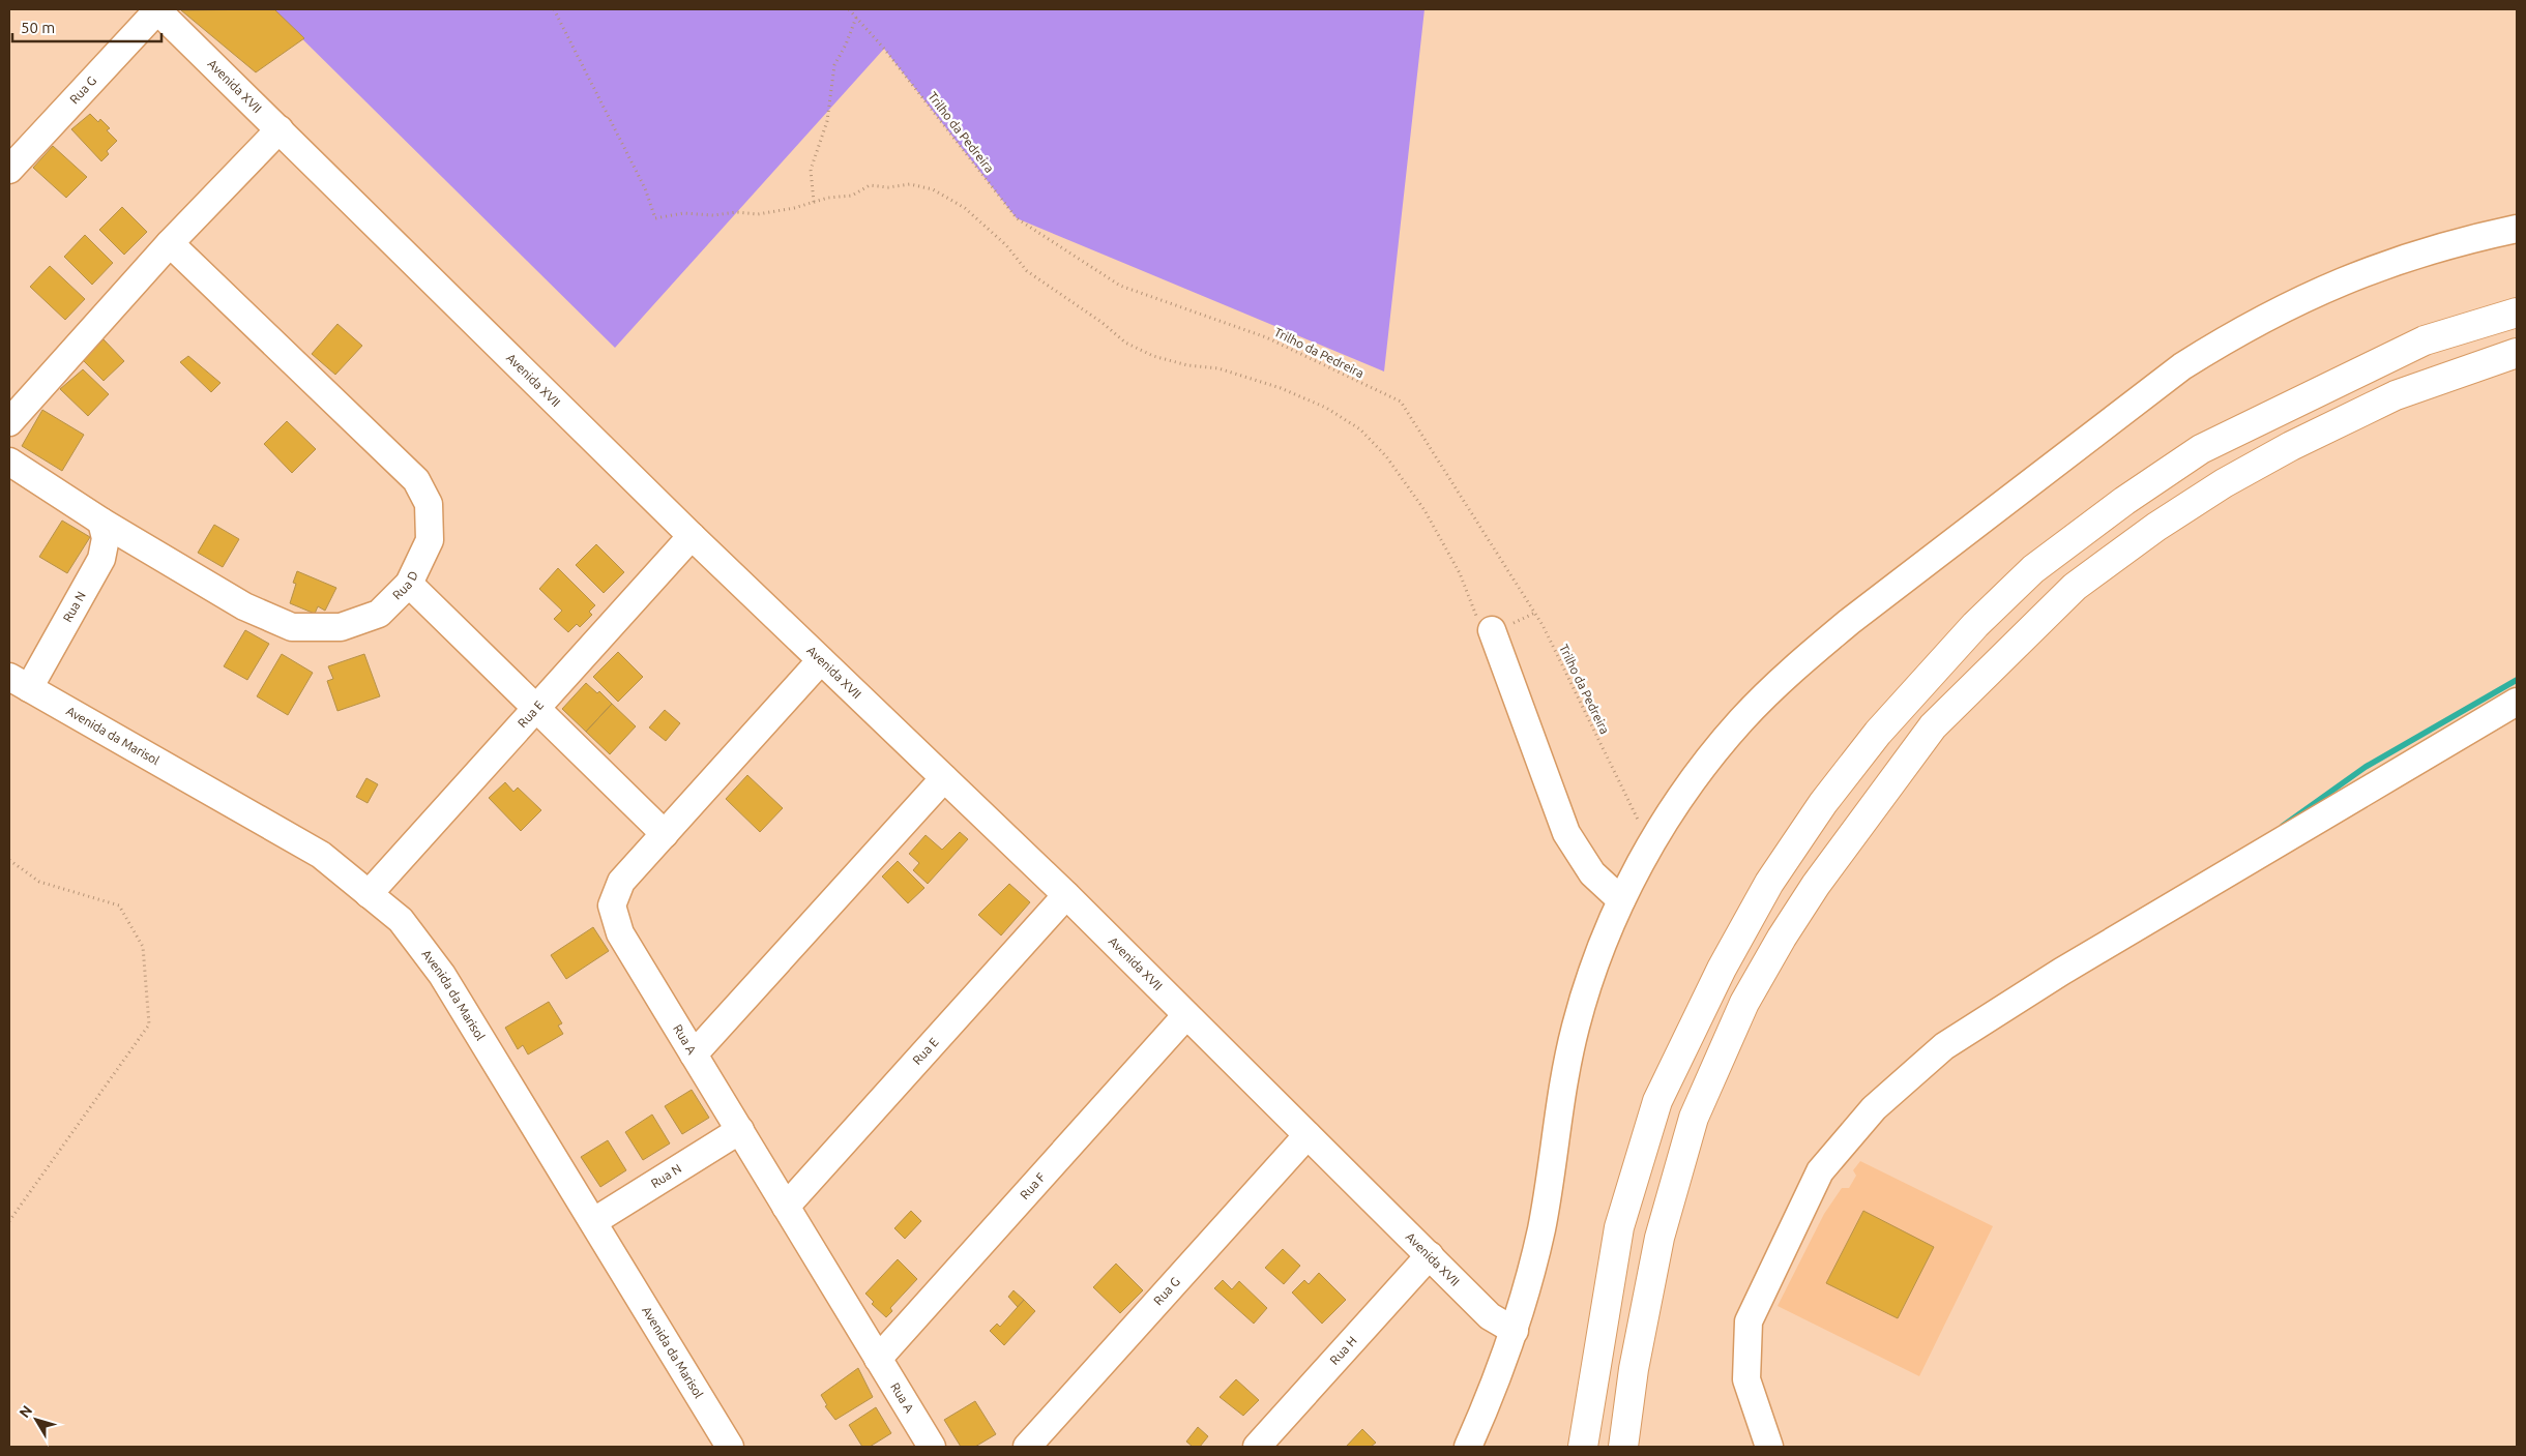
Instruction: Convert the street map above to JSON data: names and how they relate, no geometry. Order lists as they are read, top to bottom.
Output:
{
  "streets": {
    "street": [
      "Avenida XVII",
      "Rua G",
      "Rua D",
      "Rua N",
      "Rua E",
      "Avenida da Marisol",
      "Rua A",
      "Rua F",
      "Rua H"
    ],
    "path": ["Trilho da Pedreira"]
  },
  "crossings": [
    ["Avenida XVII", "Rua G"],
    ["Avenida XVII", "Rua E"],
    ["Avenida XVII", "Rua A"],
    ["Avenida XVII", "Rua F"],
    ["Avenida XVII", "Rua H"],
    ["Rua D", "Rua N"],
    ["Rua N", "Avenida da Marisol"],
    ["Rua N", "Rua A"],
    ["Rua E", "Avenida da Marisol"],
    ["Rua E", "Rua A"],
    ["Rua A", "Rua F"]
  ],
  "scale_bar": "50 m",
  "north": "top left"
}
